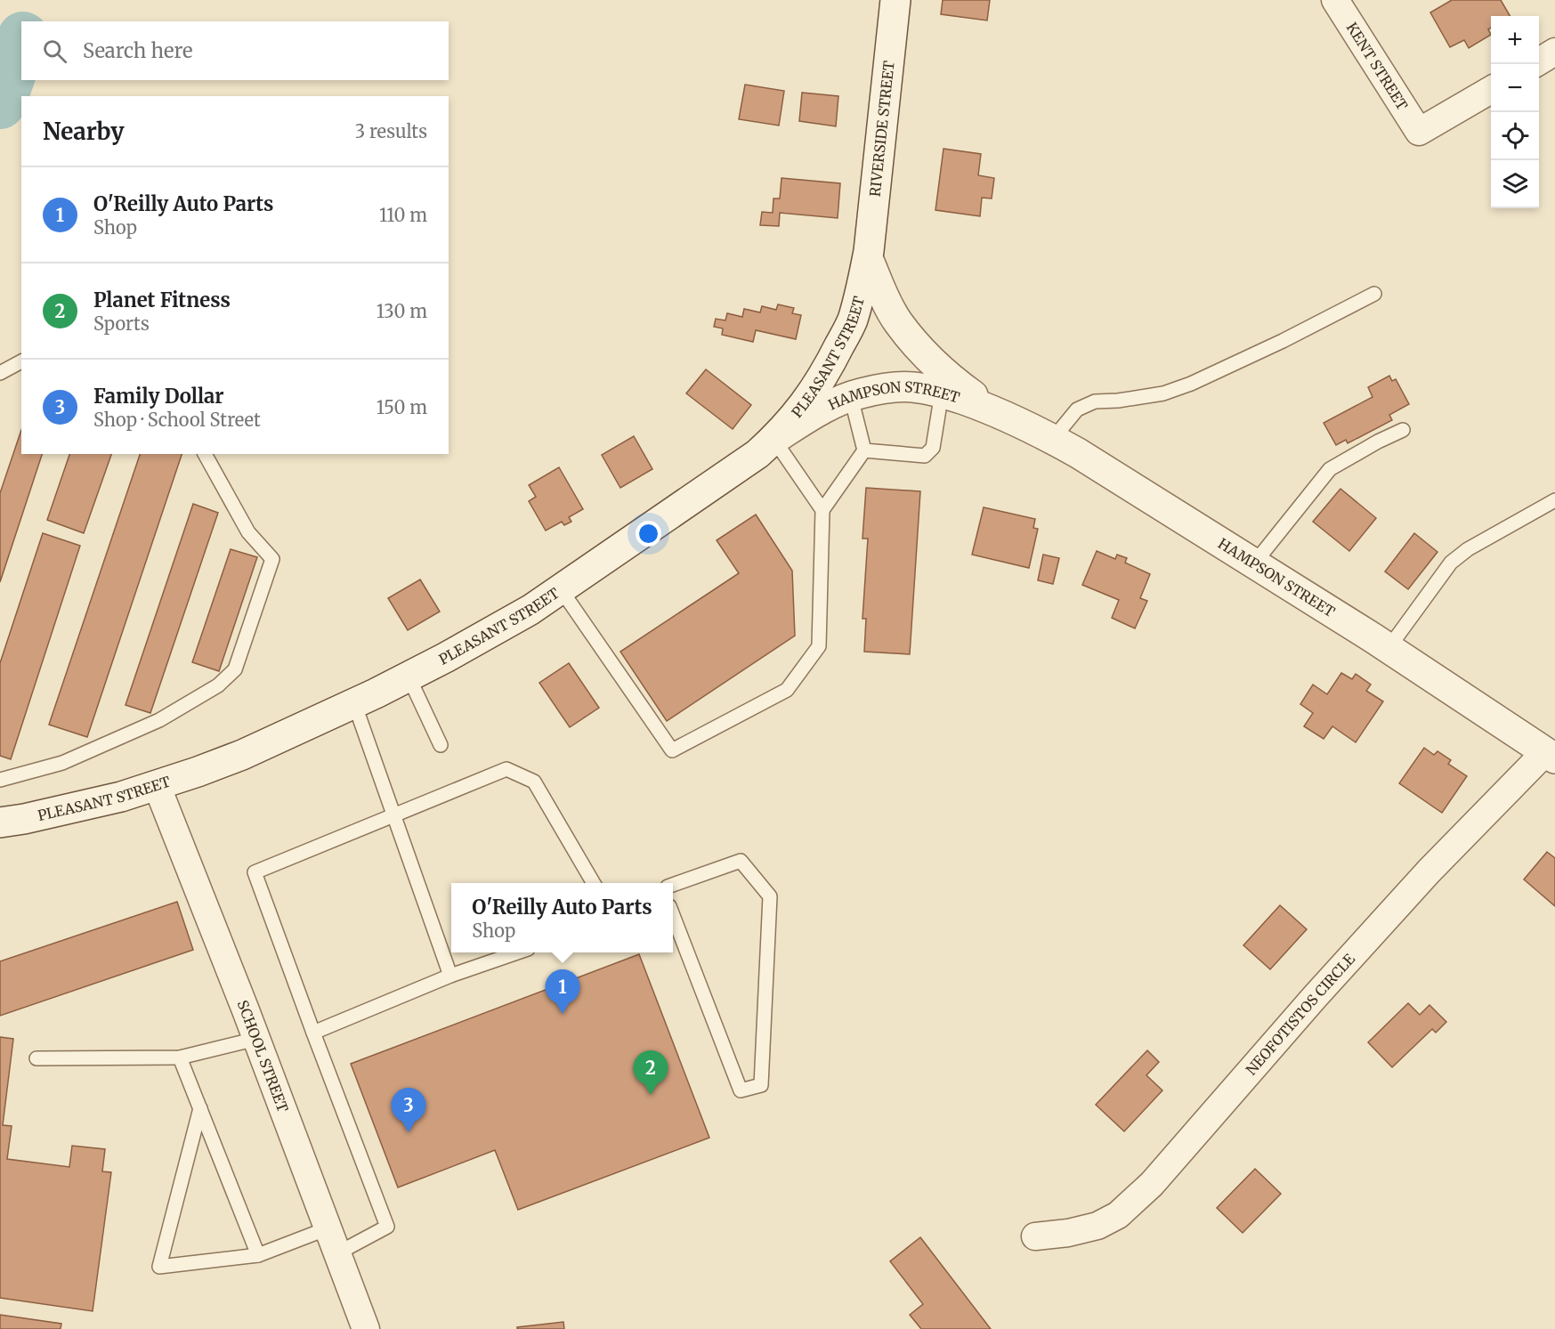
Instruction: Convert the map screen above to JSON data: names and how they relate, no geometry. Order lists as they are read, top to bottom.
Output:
{
  "streets": {
    "main road": ["RIVERSIDE STREET", "PLEASANT STREET", "HAMPSON STREET"],
    "street": ["KENT STREET", "NEOFOTISTOS CIRCLE", "SCHOOL STREET"]
  },
  "crossings": [
    ["RIVERSIDE STREET", "PLEASANT STREET"],
    ["RIVERSIDE STREET", "HAMPSON STREET"],
    ["PLEASANT STREET", "HAMPSON STREET"],
    ["PLEASANT STREET", "SCHOOL STREET"],
    ["HAMPSON STREET", "NEOFOTISTOS CIRCLE"]
  ],
  "page": {
    "map_buttons": ["+", "−"],
    "search": "Search here",
    "heading": ["Nearby", "3 results"],
    "list": [
      {
        "mark": "1",
        "name": "O'Reilly Auto Parts",
        "note": "Shop",
        "value": "110 m"
      },
      {
        "mark": "2",
        "name": "Planet Fitness",
        "note": "Sports",
        "value": "130 m"
      },
      {
        "mark": "3",
        "name": "Family Dollar",
        "note": "Shop · School Street",
        "value": "150 m"
      }
    ],
    "popup": ["O'Reilly Auto Parts", "Shop"],
    "pins": ["1", "2", "3"]
  }
}
